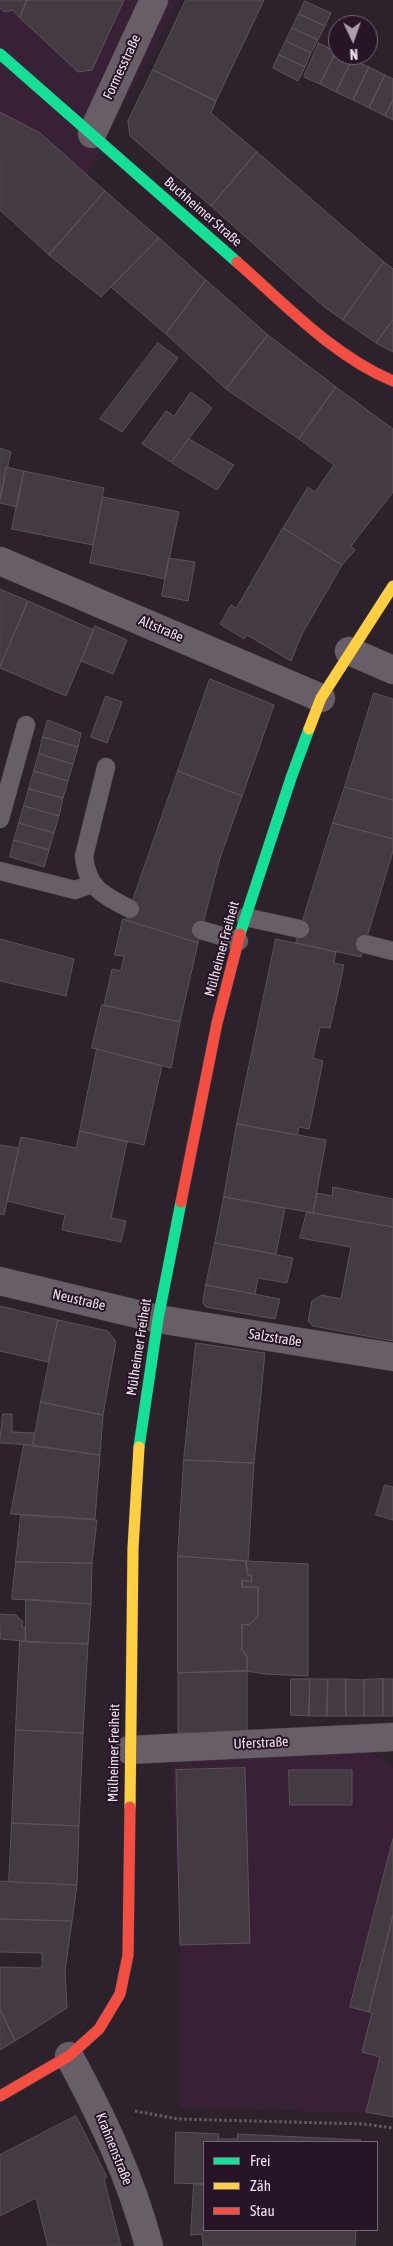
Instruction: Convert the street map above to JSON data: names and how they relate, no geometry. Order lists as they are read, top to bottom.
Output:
{
  "streets": {
    "street": [
      "Formesstraße",
      "Buchheimer Straße",
      "Altstraße",
      "Mülheimer Freiheit",
      "Neustraße",
      "Salzstraße",
      "Uferstraße",
      "Krahnenstraße"
    ]
  },
  "crossings": [
    ["Formesstraße", "Buchheimer Straße"],
    ["Altstraße", "Mülheimer Freiheit"],
    ["Mülheimer Freiheit", "Neustraße"],
    ["Mülheimer Freiheit", "Salzstraße"],
    ["Mülheimer Freiheit", "Uferstraße"],
    ["Mülheimer Freiheit", "Krahnenstraße"],
    ["Neustraße", "Salzstraße"]
  ],
  "legend": ["Frei", "Zäh", "Stau"],
  "north": "bottom"
}
